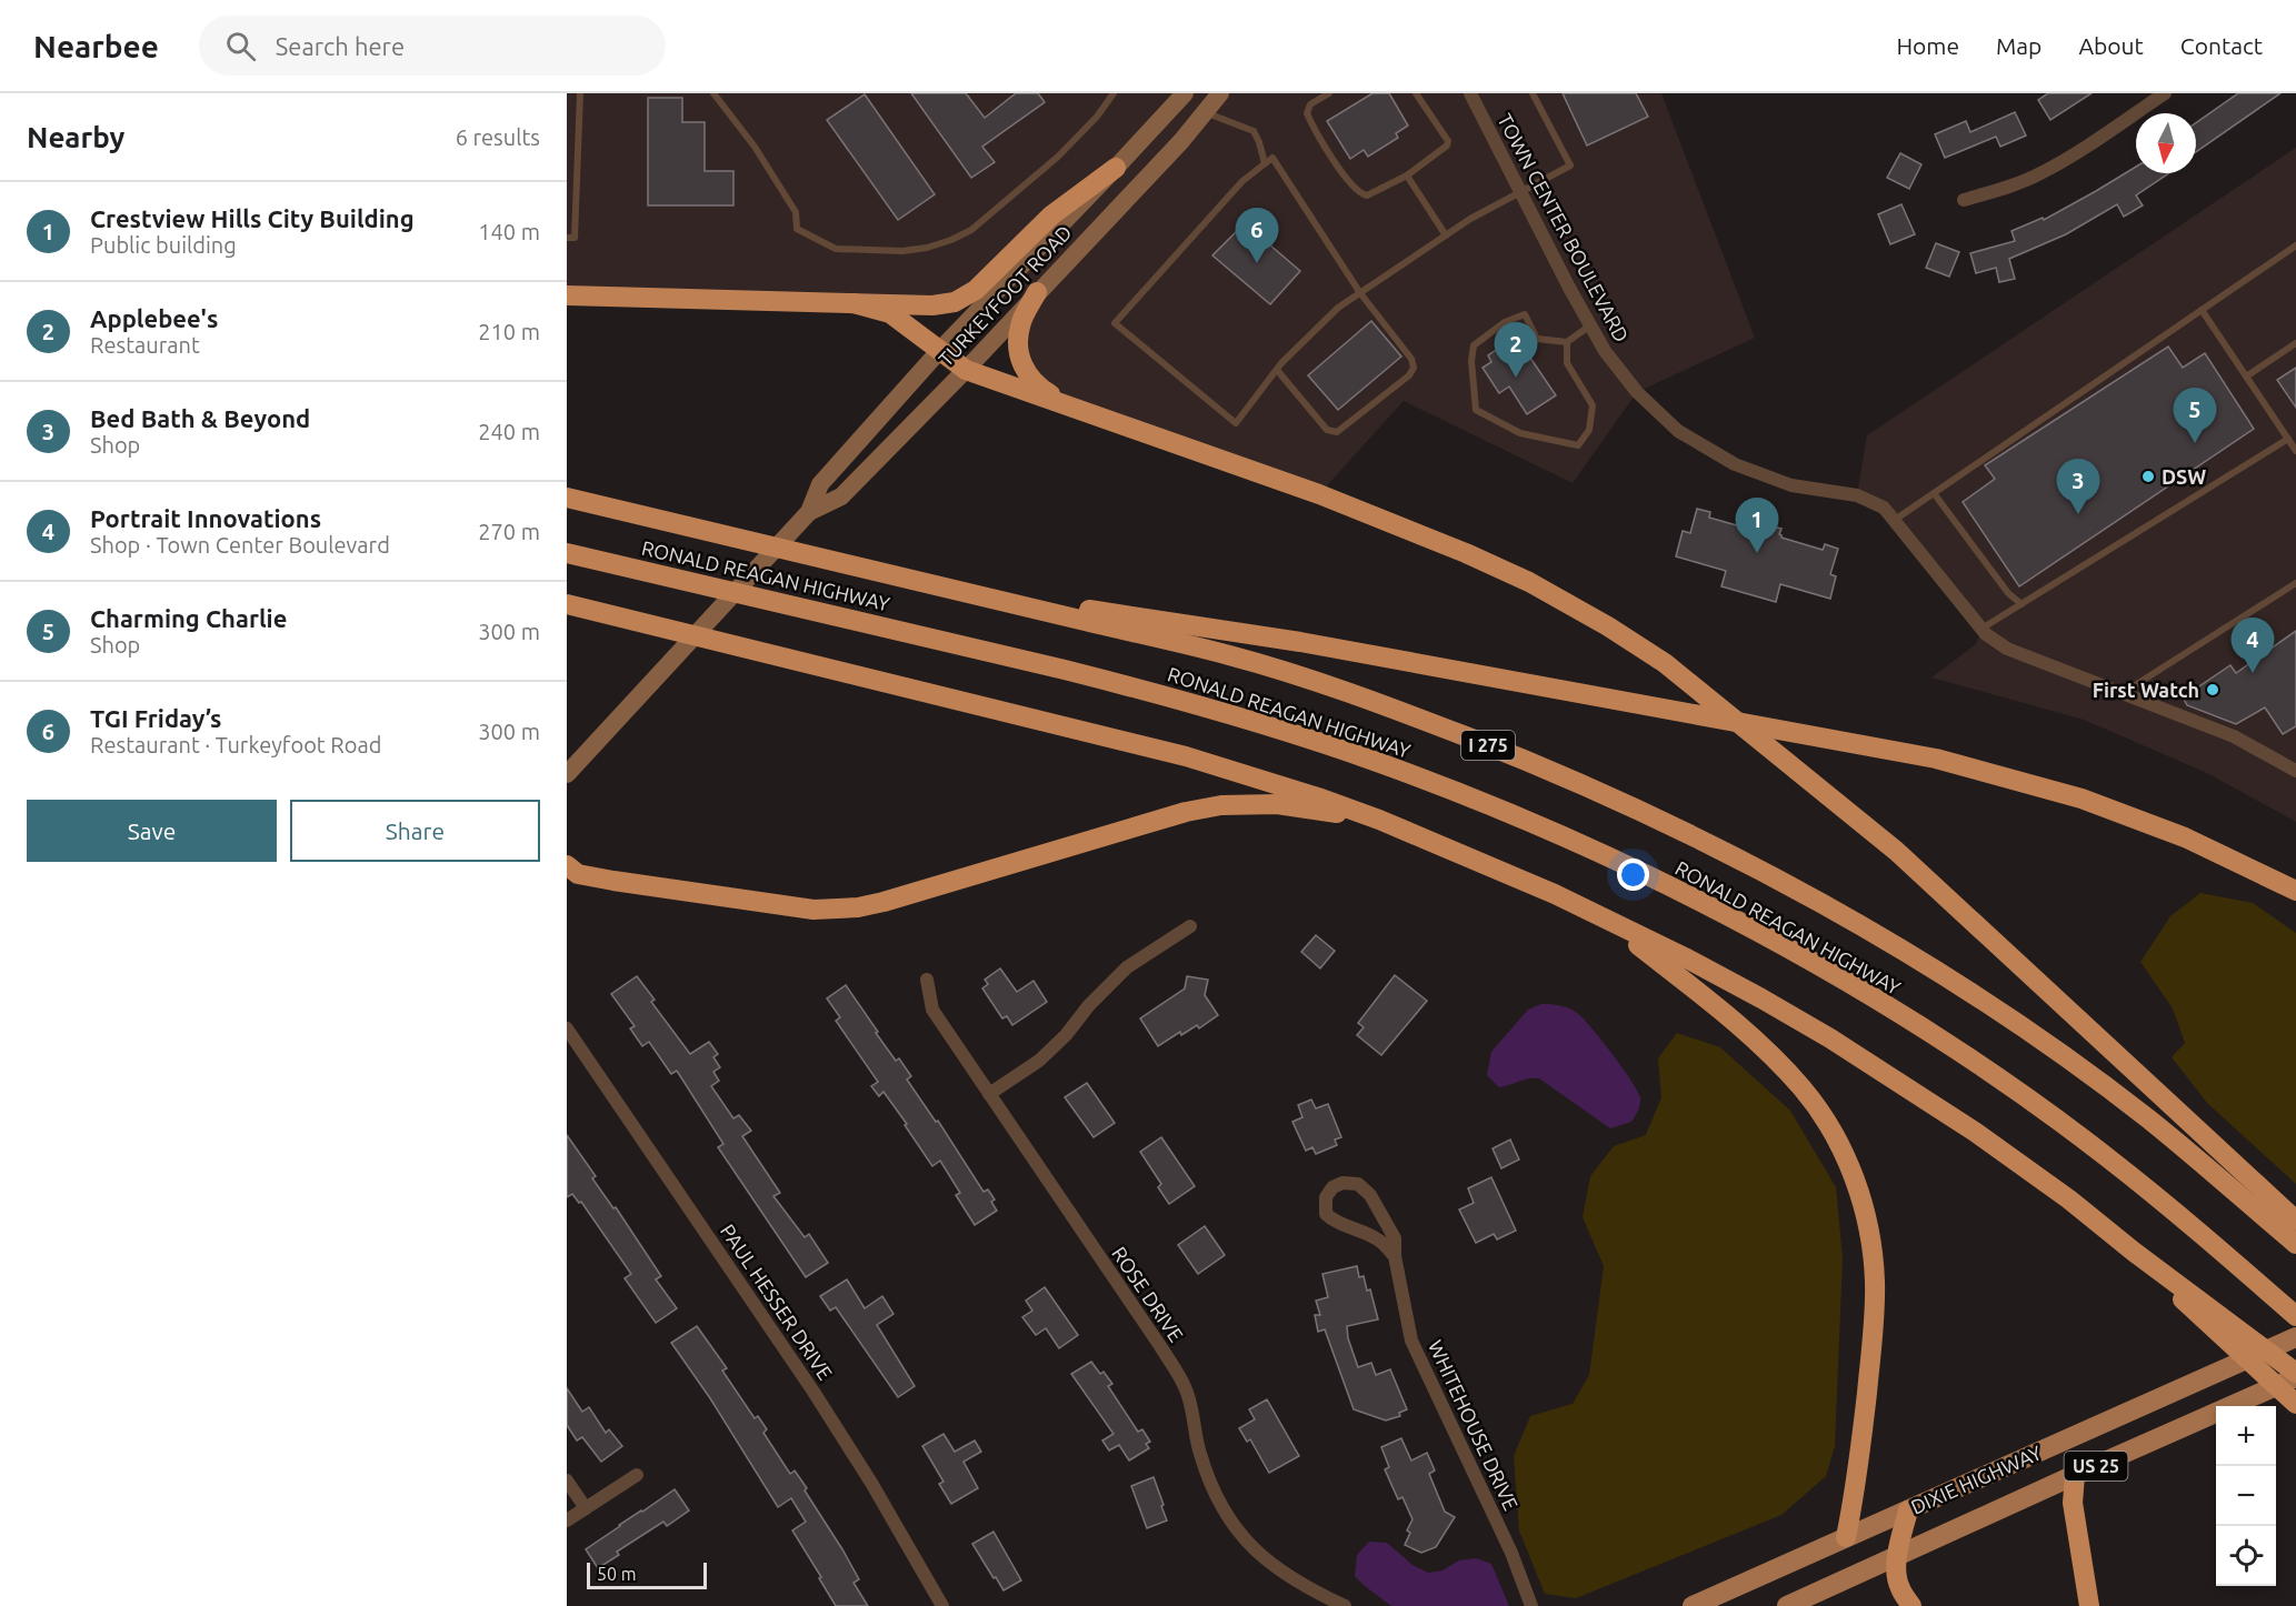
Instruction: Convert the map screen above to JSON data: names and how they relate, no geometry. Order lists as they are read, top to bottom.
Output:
{
  "streets": {
    "highway": ["RONALD REAGAN HIGHWAY", "I 275"],
    "main road": ["TURKEYFOOT ROAD", "US 25", "DIXIE HIGHWAY"],
    "street": [
      "TOWN CENTER BOULEVARD",
      "ROSE DRIVE",
      "PAUL HESSER DRIVE",
      "WHITEHOUSE DRIVE"
    ]
  },
  "places": ["DSW", "First Watch"],
  "scale_bar": "50 m",
  "north": "bottom",
  "page": {
    "header": "Nearbee",
    "search": "Search here",
    "nav": [
      "Home",
      "Map",
      "About",
      "Contact"
    ],
    "heading": ["Nearby", "6 results"],
    "list": [
      {
        "mark": "1",
        "name": "Crestview Hills City Building",
        "note": "Public building",
        "value": "140 m"
      },
      {
        "mark": "2",
        "name": "Applebee's",
        "note": "Restaurant",
        "value": "210 m"
      },
      {
        "mark": "3",
        "name": "Bed Bath & Beyond",
        "note": "Shop",
        "value": "240 m"
      },
      {
        "mark": "4",
        "name": "Portrait Innovations",
        "note": "Shop · Town Center Boulevard",
        "value": "270 m"
      },
      {
        "mark": "5",
        "name": "Charming Charlie",
        "note": "Shop",
        "value": "300 m"
      },
      {
        "mark": "6",
        "name": "TGI Friday’s",
        "note": "Restaurant · Turkeyfoot Road",
        "value": "300 m"
      }
    ],
    "pins": [
      "6",
      "2",
      "5",
      "3",
      "1",
      "4"
    ],
    "buttons": ["Save", "Share"],
    "map_buttons": ["+", "−"],
    "scale": "50 m"
  }
}
